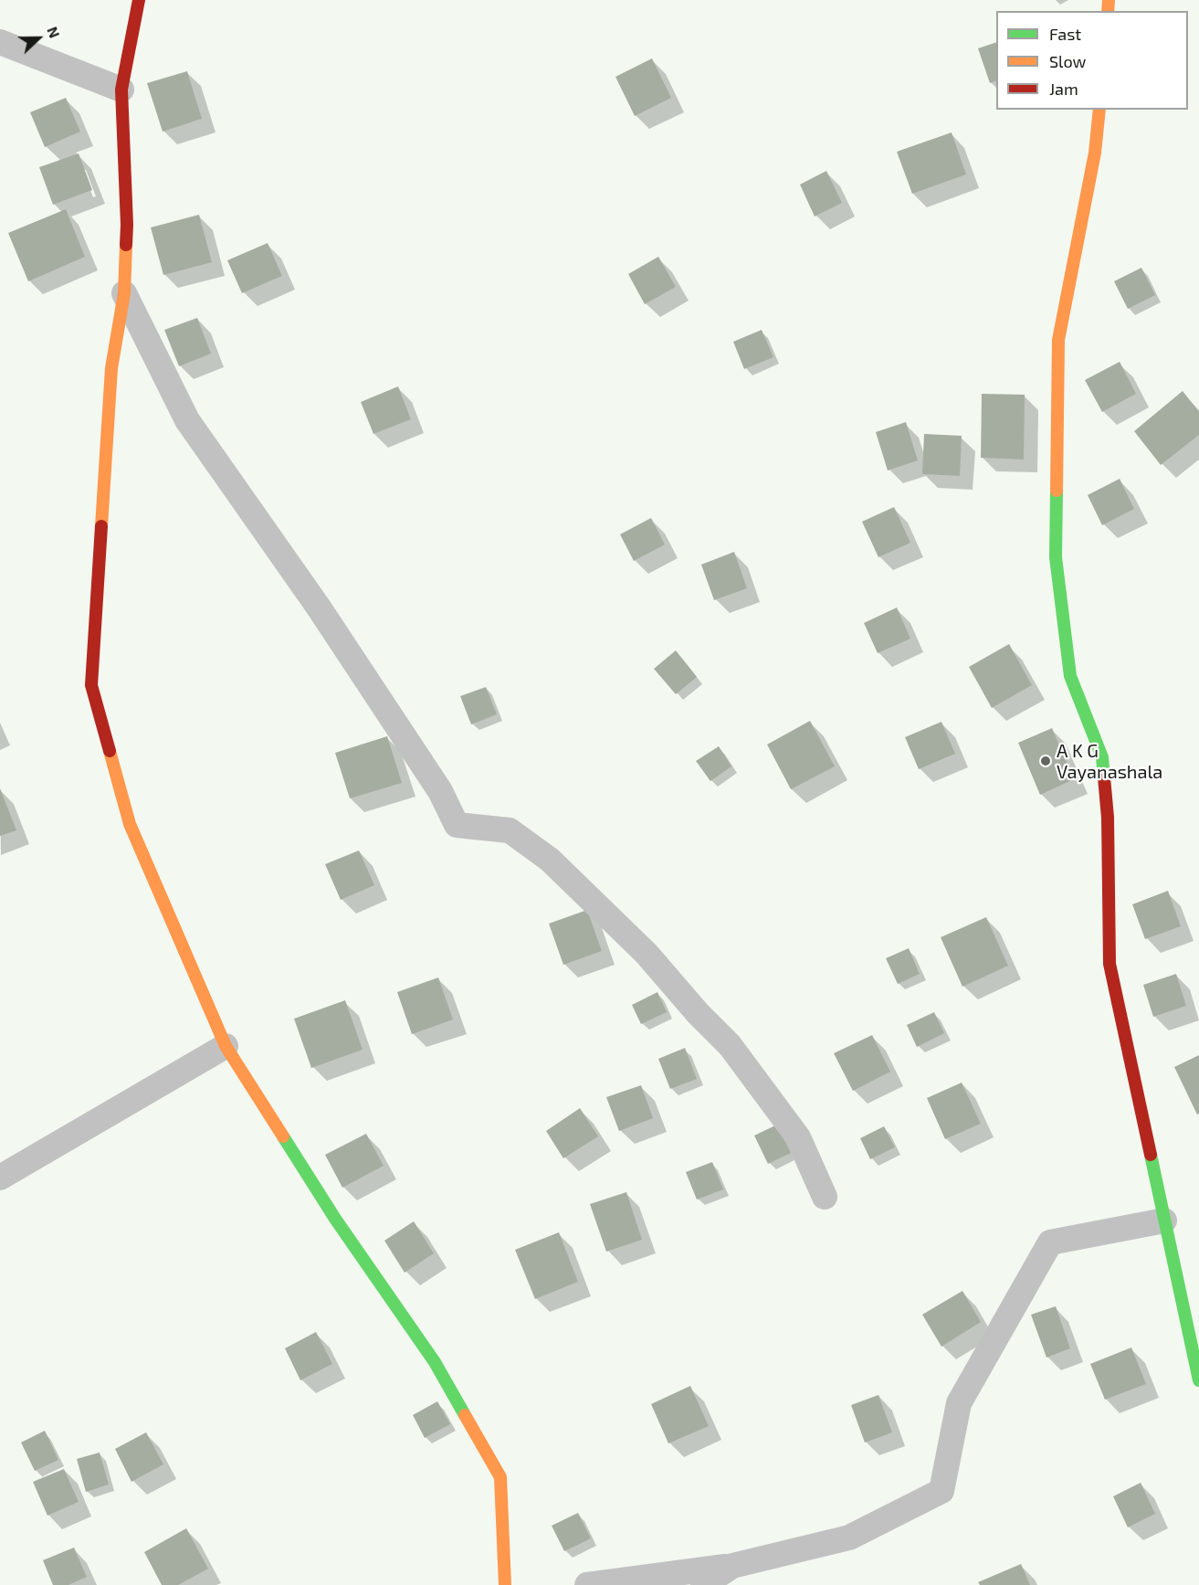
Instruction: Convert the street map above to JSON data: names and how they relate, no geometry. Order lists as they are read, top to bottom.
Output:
{
  "places": ["A K G Vayanashala"],
  "legend": ["Fast", "Slow", "Jam"],
  "north": "right"
}
